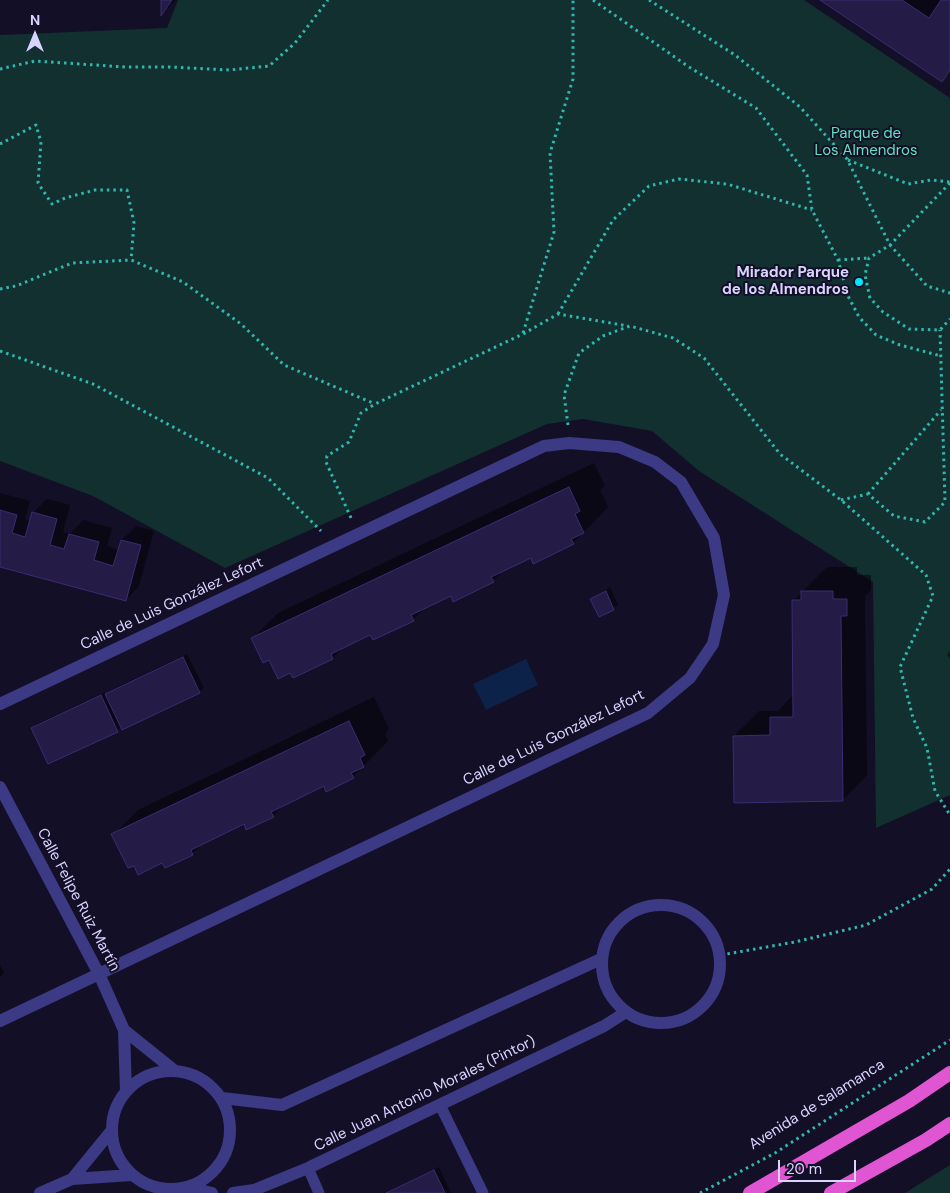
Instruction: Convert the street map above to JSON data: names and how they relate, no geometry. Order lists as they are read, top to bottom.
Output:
{
  "streets": {
    "street": ["Calle de Luis González Lefort", "Calle Felipe Ruiz Martín", "Calle Juan Antonio Morales (Pintor)"],
    "path": ["Avenida de Salamanca"]
  },
  "crossings": [
    ["Calle de Luis González Lefort", "Calle Felipe Ruiz Martín"]
  ],
  "parks": ["Parque de Los Almendros"],
  "places": ["Mirador Parque de los Almendros"],
  "scale_bar": "20 m",
  "north": "top"
}
